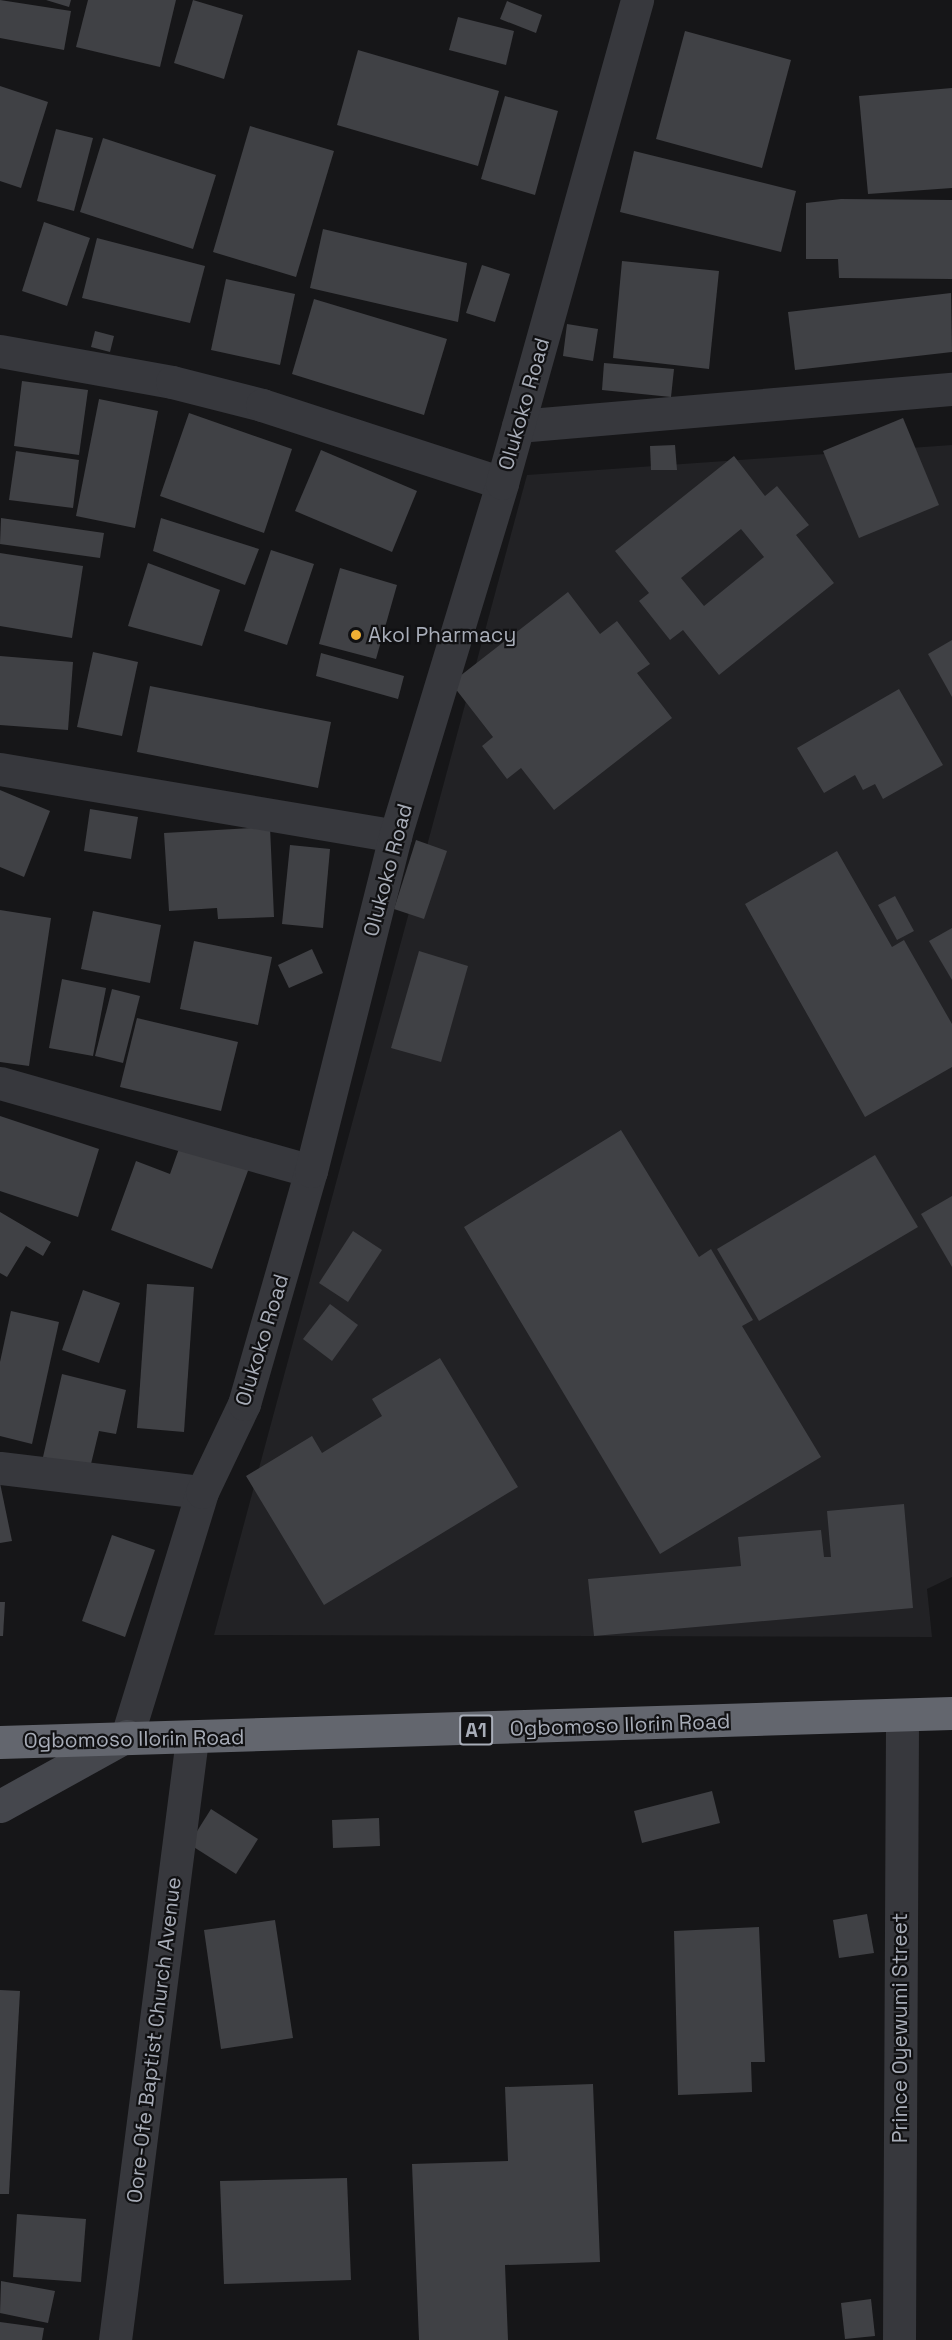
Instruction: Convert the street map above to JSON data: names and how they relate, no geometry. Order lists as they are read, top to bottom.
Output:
{
  "streets": {
    "highway": ["Ogbomoso Ilorin Road", "A1"],
    "street": ["Olukoko Road", "Prince Oyewumi Street", "Oore-Ofe Baptist Church Avenue"]
  },
  "crossings": [
    ["Olukoko Road", "Ogbomoso Ilorin Road"],
    ["Ogbomoso Ilorin Road", "Prince Oyewumi Street"],
    ["Ogbomoso Ilorin Road", "Oore-Ofe Baptist Church Avenue"]
  ],
  "places": ["Akol Pharmacy"]
}
